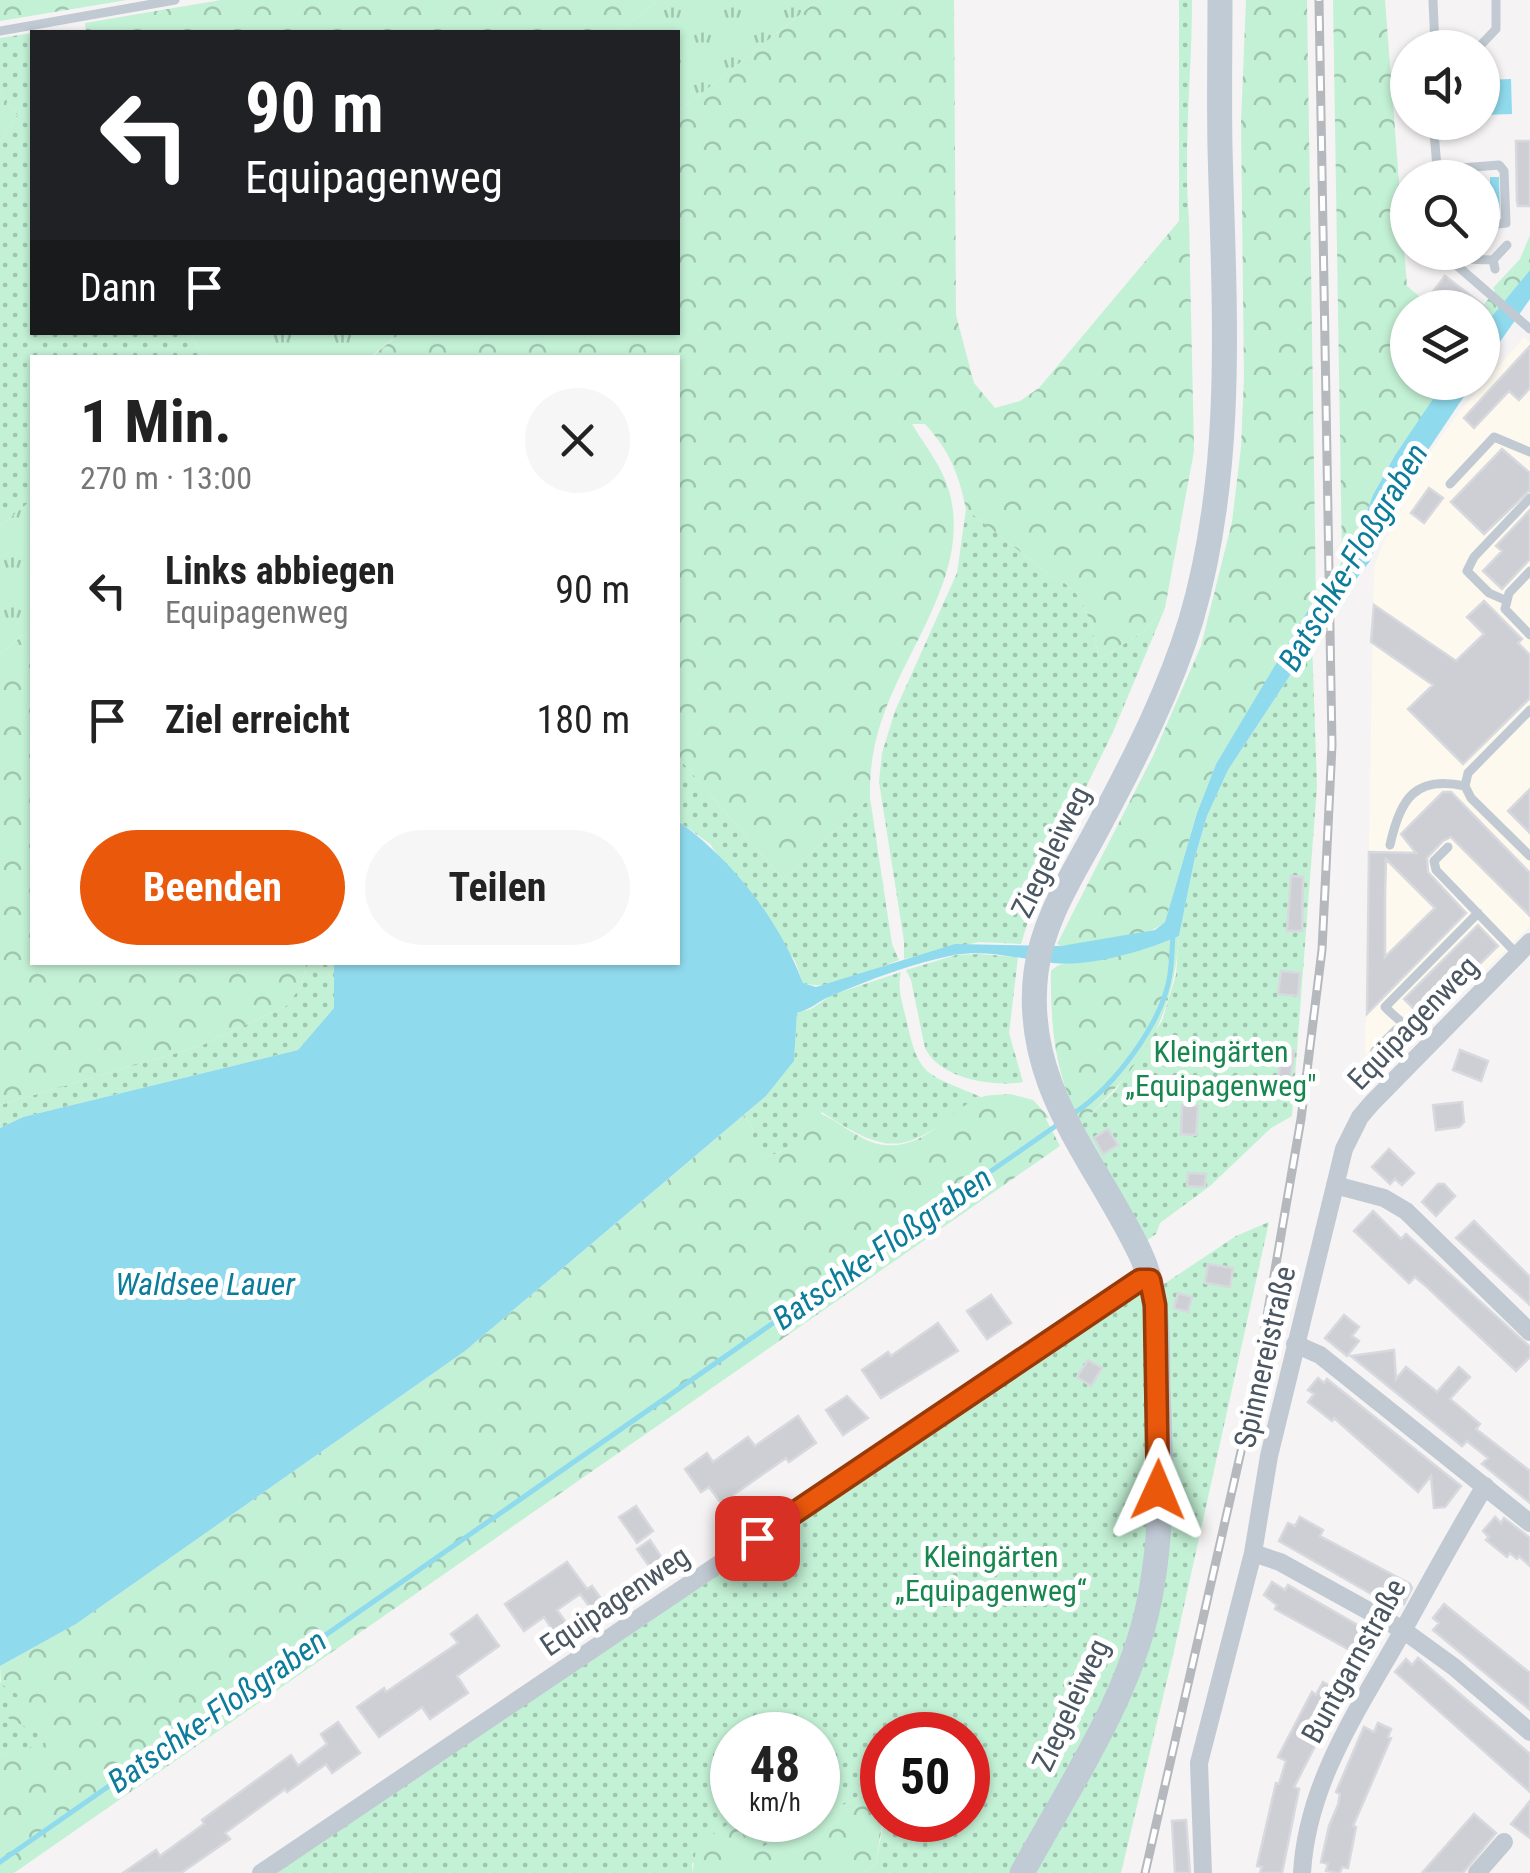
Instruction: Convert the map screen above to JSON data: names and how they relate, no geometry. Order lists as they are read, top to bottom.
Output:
{
  "streets": {
    "main road": ["Ziegeleiweg"],
    "street": ["Equipagenweg", "Spinnereistraße", "Buntgarnstraße"]
  },
  "crossings": [
    ["Ziegeleiweg", "Equipagenweg"],
    ["Equipagenweg", "Spinnereistraße"]
  ],
  "water": ["Batschke‐Floßgraben", "Waldsee Lauer"],
  "parks": ["Kleingärten „Equipagenweg\"", "Kleingärten „Equipagenweg“"],
  "page": {
    "turn": ["90 m", "Equipagenweg"],
    "then": "Dann",
    "heading": ["1 Min.", "270 m · 13:00"],
    "list": [
      {
        "name": "Links abbiegen",
        "note": "Equipagenweg",
        "value": "90 m"
      },
      {
        "name": "Ziel erreicht",
        "value": "180 m"
      }
    ],
    "buttons": ["Beenden", "Teilen"],
    "speed": "48 km/h",
    "limit": "50"
  }
}
